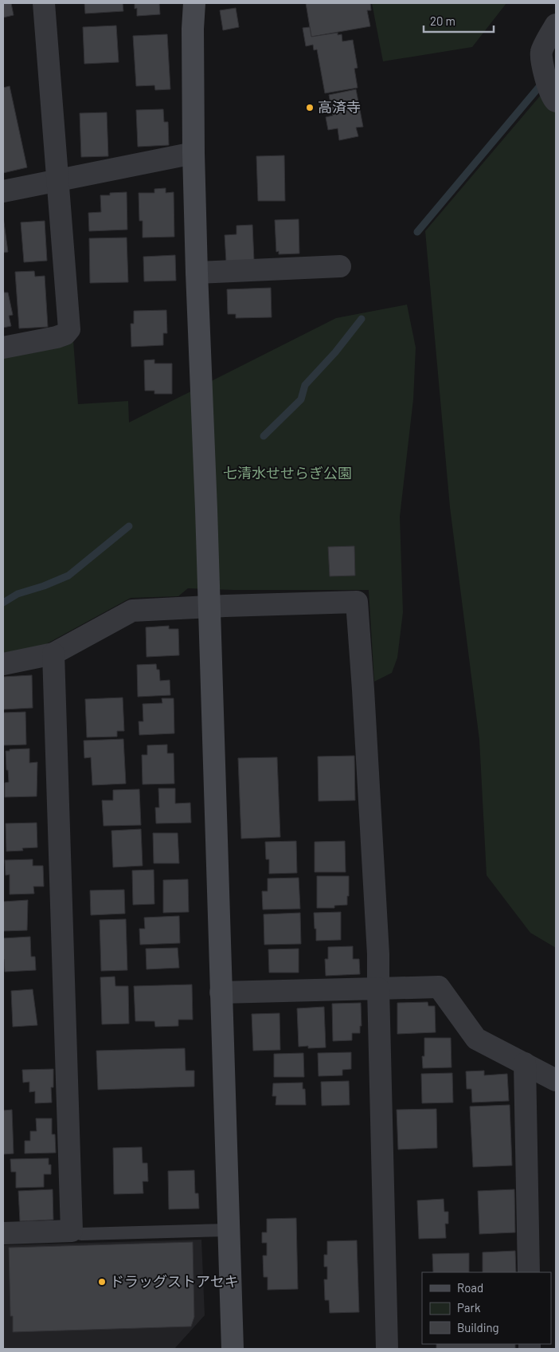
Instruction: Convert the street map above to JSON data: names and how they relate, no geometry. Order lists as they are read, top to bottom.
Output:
{
  "parks": ["七清水せせらぎ公園"],
  "places": ["高済寺", "ドラッグストアセキ"],
  "legend": ["Road", "Park", "Building"],
  "scale_bar": "20 m"
}
